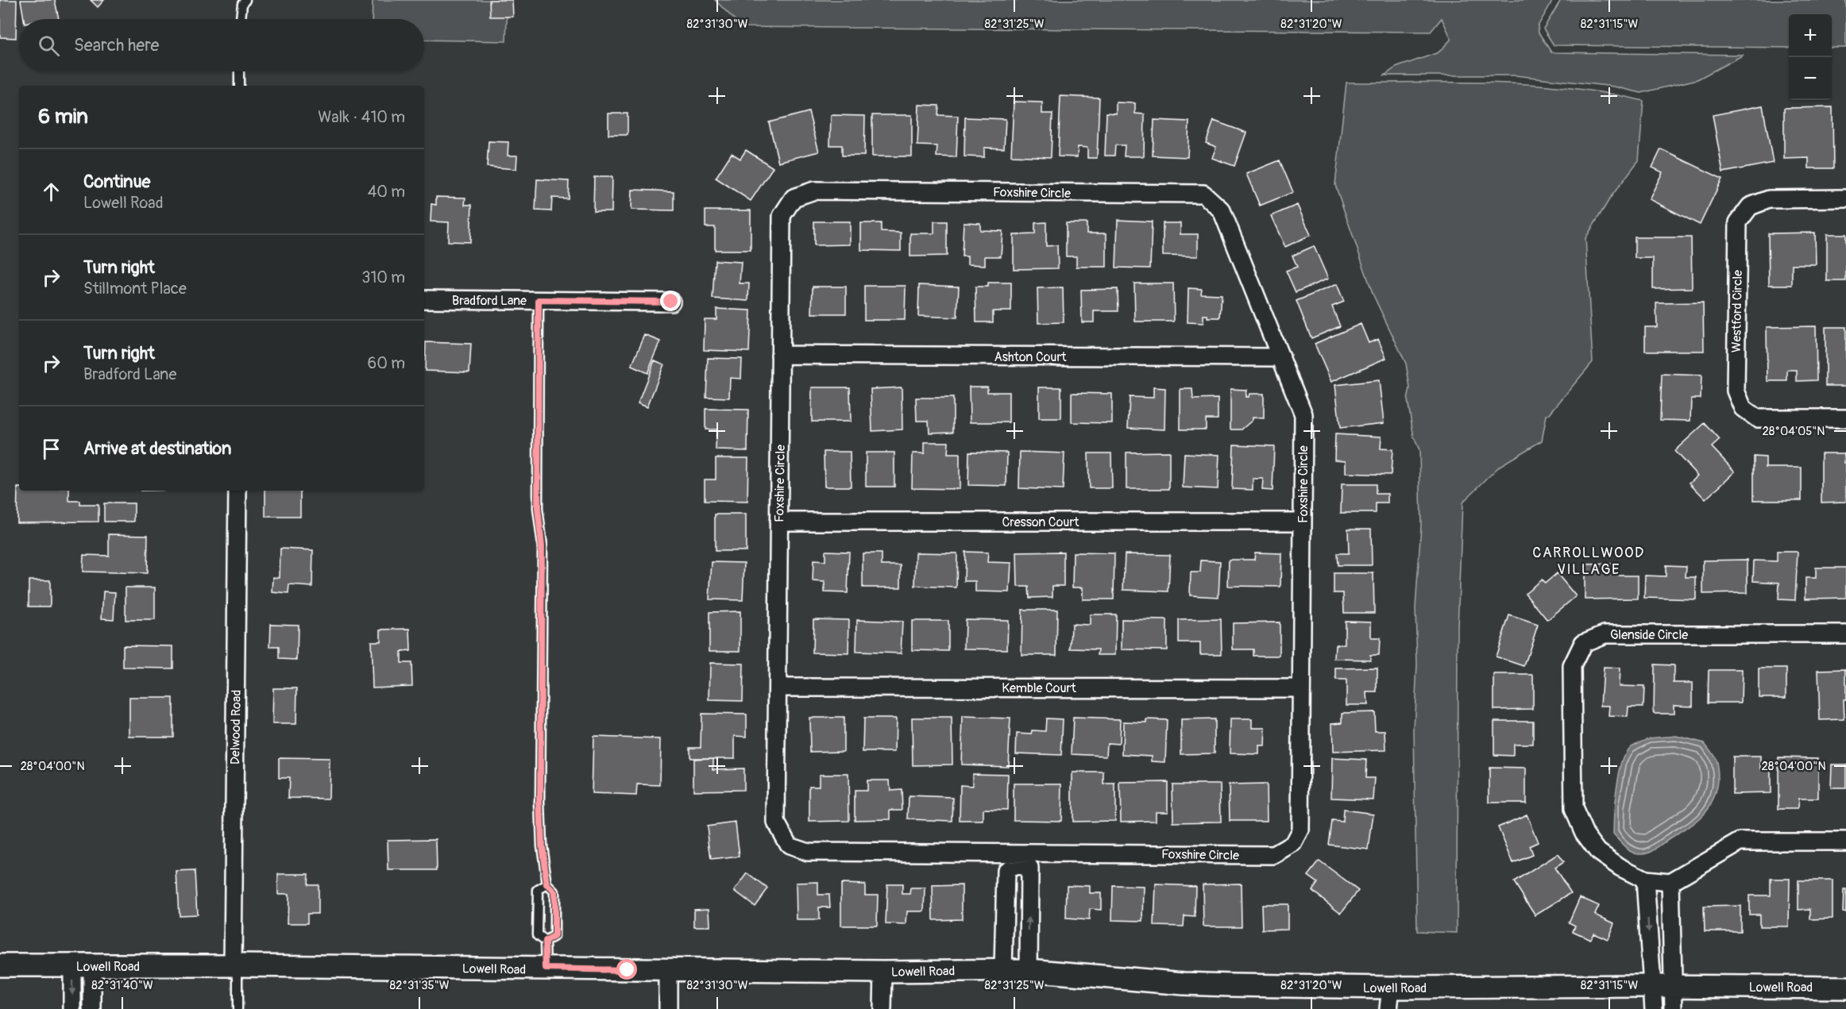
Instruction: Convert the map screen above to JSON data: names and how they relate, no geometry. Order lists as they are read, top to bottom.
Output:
{
  "streets": {
    "street": [
      "Foxshire Circle",
      "Bradford Lane",
      "Westford Circle",
      "Ashton Court",
      "Cresson Court",
      "Glenside Circle",
      "Kemble Court",
      "Delwood Road",
      "Lowell Road"
    ]
  },
  "crossings": [
    ["Foxshire Circle", "Ashton Court"],
    ["Foxshire Circle", "Cresson Court"],
    ["Foxshire Circle", "Kemble Court"],
    ["Delwood Road", "Lowell Road"]
  ],
  "districts": ["CARROLLWOOD VILLAGE"],
  "page": {
    "map_buttons": ["+", "−"],
    "search": "Search here",
    "heading": ["6 min", "Walk · 410 m"],
    "list": [
      ["Continue", "Lowell Road", "40 m"],
      ["Turn right", "Stillmont Place", "310 m"],
      ["Turn right", "Bradford Lane", "60 m"],
      "Arrive at destination"
    ]
  },
  "coordinates": [
    "82°31'30\"W",
    "82°31'25\"W",
    "82°31'20\"W",
    "82°31'15\"W",
    "28°04'05\"N",
    "28°04'00\"N",
    "82°31'40\"W",
    "82°31'35\"W"
  ]
}
